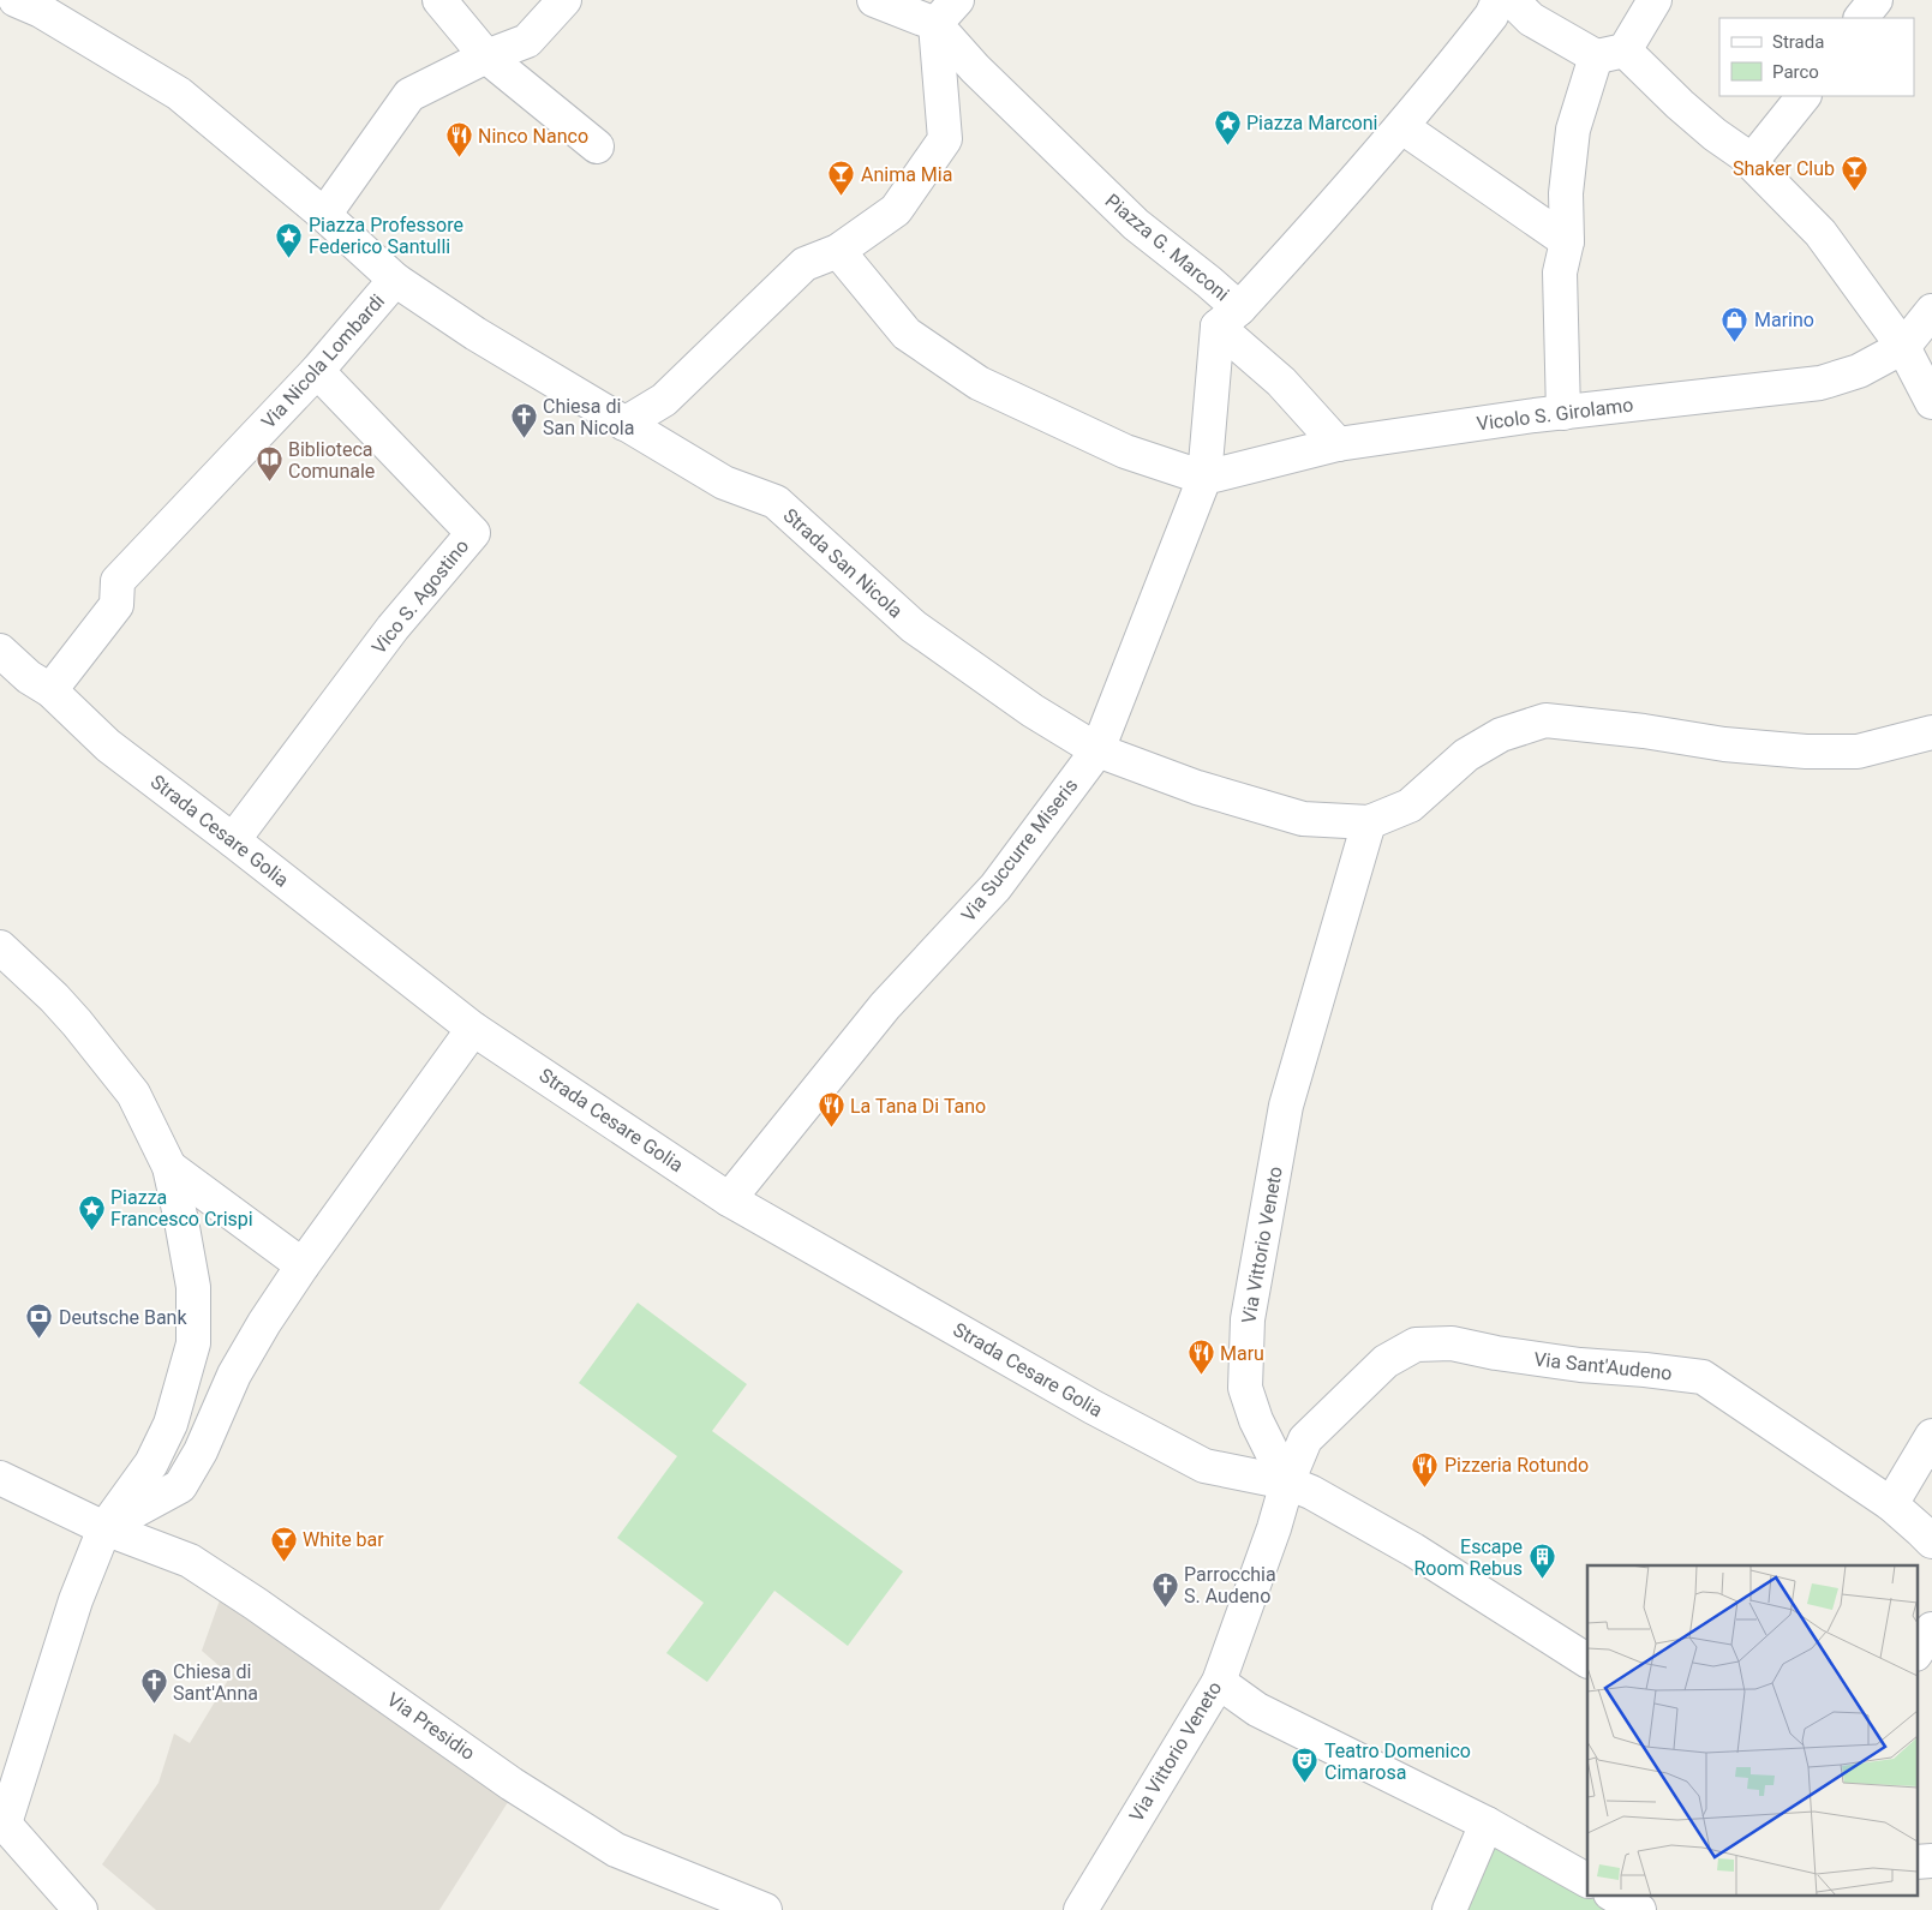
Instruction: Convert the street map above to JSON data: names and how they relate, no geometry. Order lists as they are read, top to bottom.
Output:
{
  "streets": {
    "street": [
      "Piazza G. Marconi",
      "Via Nicola Lombardi",
      "Vicolo S. Girolamo",
      "Strada San Nicola",
      "Vico S. Agostino",
      "Strada Cesare Golia",
      "Via Succurre Miseris",
      "Via Vittorio Veneto",
      "Via Sant'Audeno",
      "Via Presidio"
    ]
  },
  "crossings": [
    ["Piazza G. Marconi", "Via Succurre Miseris"],
    ["Via Nicola Lombardi", "Strada San Nicola"],
    ["Via Nicola Lombardi", "Vico S. Agostino"],
    ["Via Nicola Lombardi", "Strada Cesare Golia"],
    ["Vicolo S. Girolamo", "Via Succurre Miseris"],
    ["Strada San Nicola", "Via Succurre Miseris"],
    ["Strada San Nicola", "Via Vittorio Veneto"],
    ["Vico S. Agostino", "Strada Cesare Golia"],
    ["Strada Cesare Golia", "Via Succurre Miseris"],
    ["Strada Cesare Golia", "Via Vittorio Veneto"],
    ["Strada Cesare Golia", "Via Sant'Audeno"],
    ["Via Vittorio Veneto", "Via Sant'Audeno"]
  ],
  "places": {
    "place": ["Piazza Marconi", "Piazza Professore Federico Santulli", "Piazza Francesco Crispi"],
    "restaurant": [
      "Ninco Nanco",
      "La Tana Di Tano",
      "Maru",
      "Pizzeria Rotundo"
    ],
    "bar": ["Shaker Club", "Anima Mia", "White bar"],
    "shop": ["Marino"],
    "church": ["Chiesa di San Nicola", "Parrocchia S. Audeno", "Chiesa di Sant'Anna"],
    "library": ["Biblioteca Comunale"],
    "bank": ["Deutsche Bank"],
    "building": ["Escape Room Rebus"],
    "theatre": ["Teatro Domenico Cimarosa"]
  },
  "legend": ["Strada", "Parco"]
}
